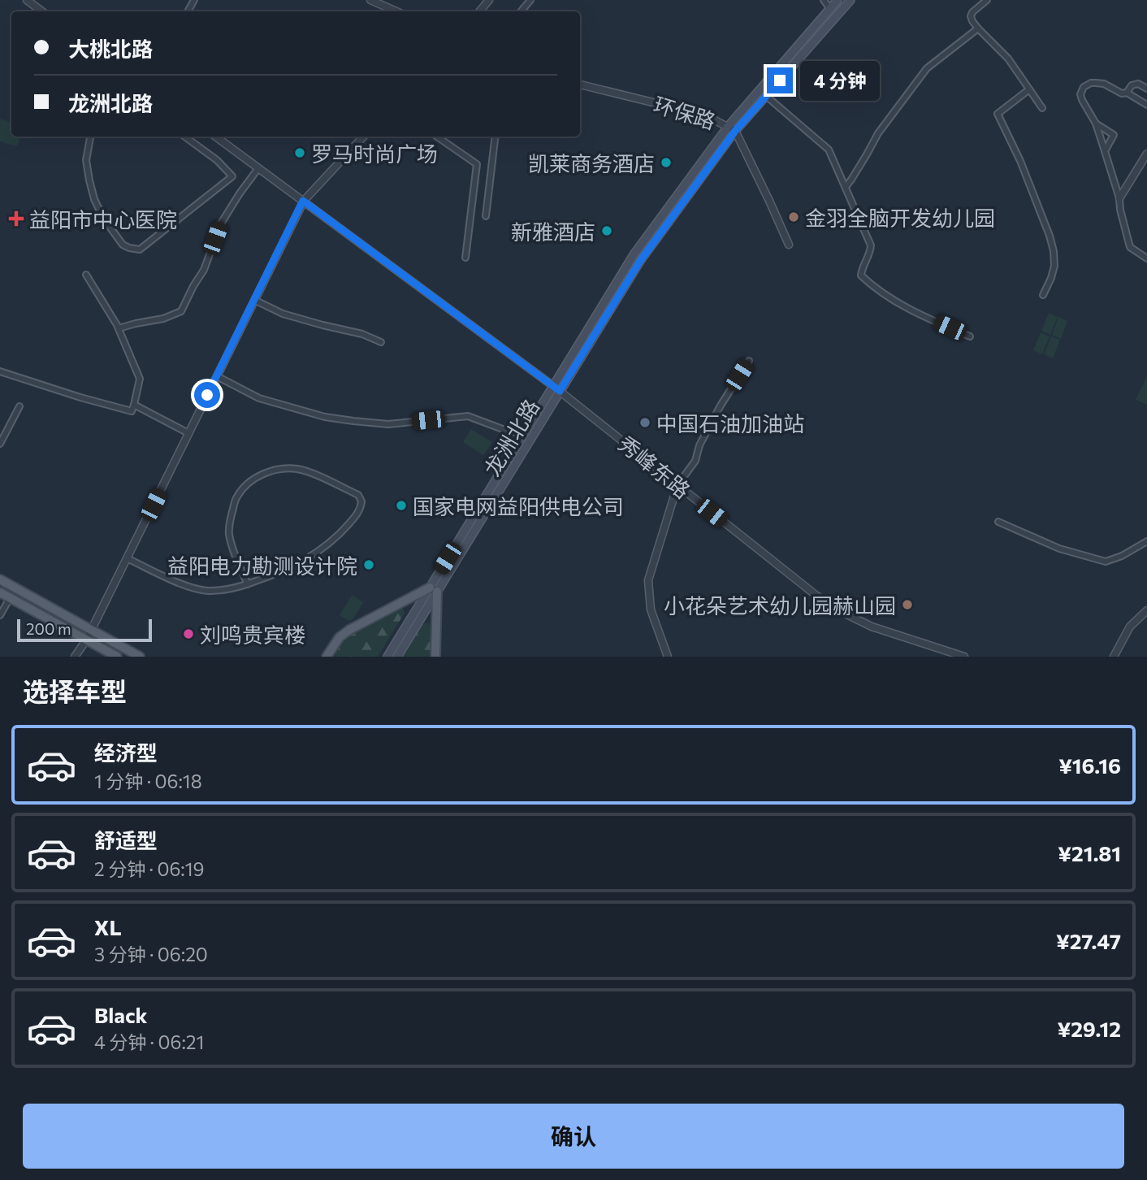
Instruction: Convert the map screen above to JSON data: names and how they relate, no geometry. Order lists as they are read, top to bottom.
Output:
{
  "streets": {
    "main road": ["龙洲北路"],
    "street": ["环保路", "秀峰东路"]
  },
  "crossings": [
    ["环保路", "龙洲北路"],
    ["龙洲北路", "秀峰东路"]
  ],
  "places": {
    "other": [
      "罗马时尚广场",
      "凯莱商务酒店",
      "金羽全脑开发幼儿园",
      "新雅酒店",
      "中国石油加油站",
      "国家电网益阳供电公司",
      "益阳电力勘测设计院",
      "小花朵艺术幼儿园赫山园",
      "刘鸣贵宾楼"
    ],
    "health": ["益阳市中心医院"]
  },
  "scale_bar": "200 m",
  "page": {
    "banner": ["大桃北路", "龙洲北路"],
    "bubble": "4 分钟",
    "scale": "200 m",
    "heading": "选择车型",
    "list": [
      {
        "name": "经济型",
        "note": "1 分钟 · 06:18",
        "value": "¥16.16"
      },
      {
        "name": "舒适型",
        "note": "2 分钟 · 06:19",
        "value": "¥21.81"
      },
      {
        "name": "XL",
        "note": "3 分钟 · 06:20",
        "value": "¥27.47"
      },
      {
        "name": "Black",
        "note": "4 分钟 · 06:21",
        "value": "¥29.12"
      }
    ],
    "buttons": "确认"
  }
}
